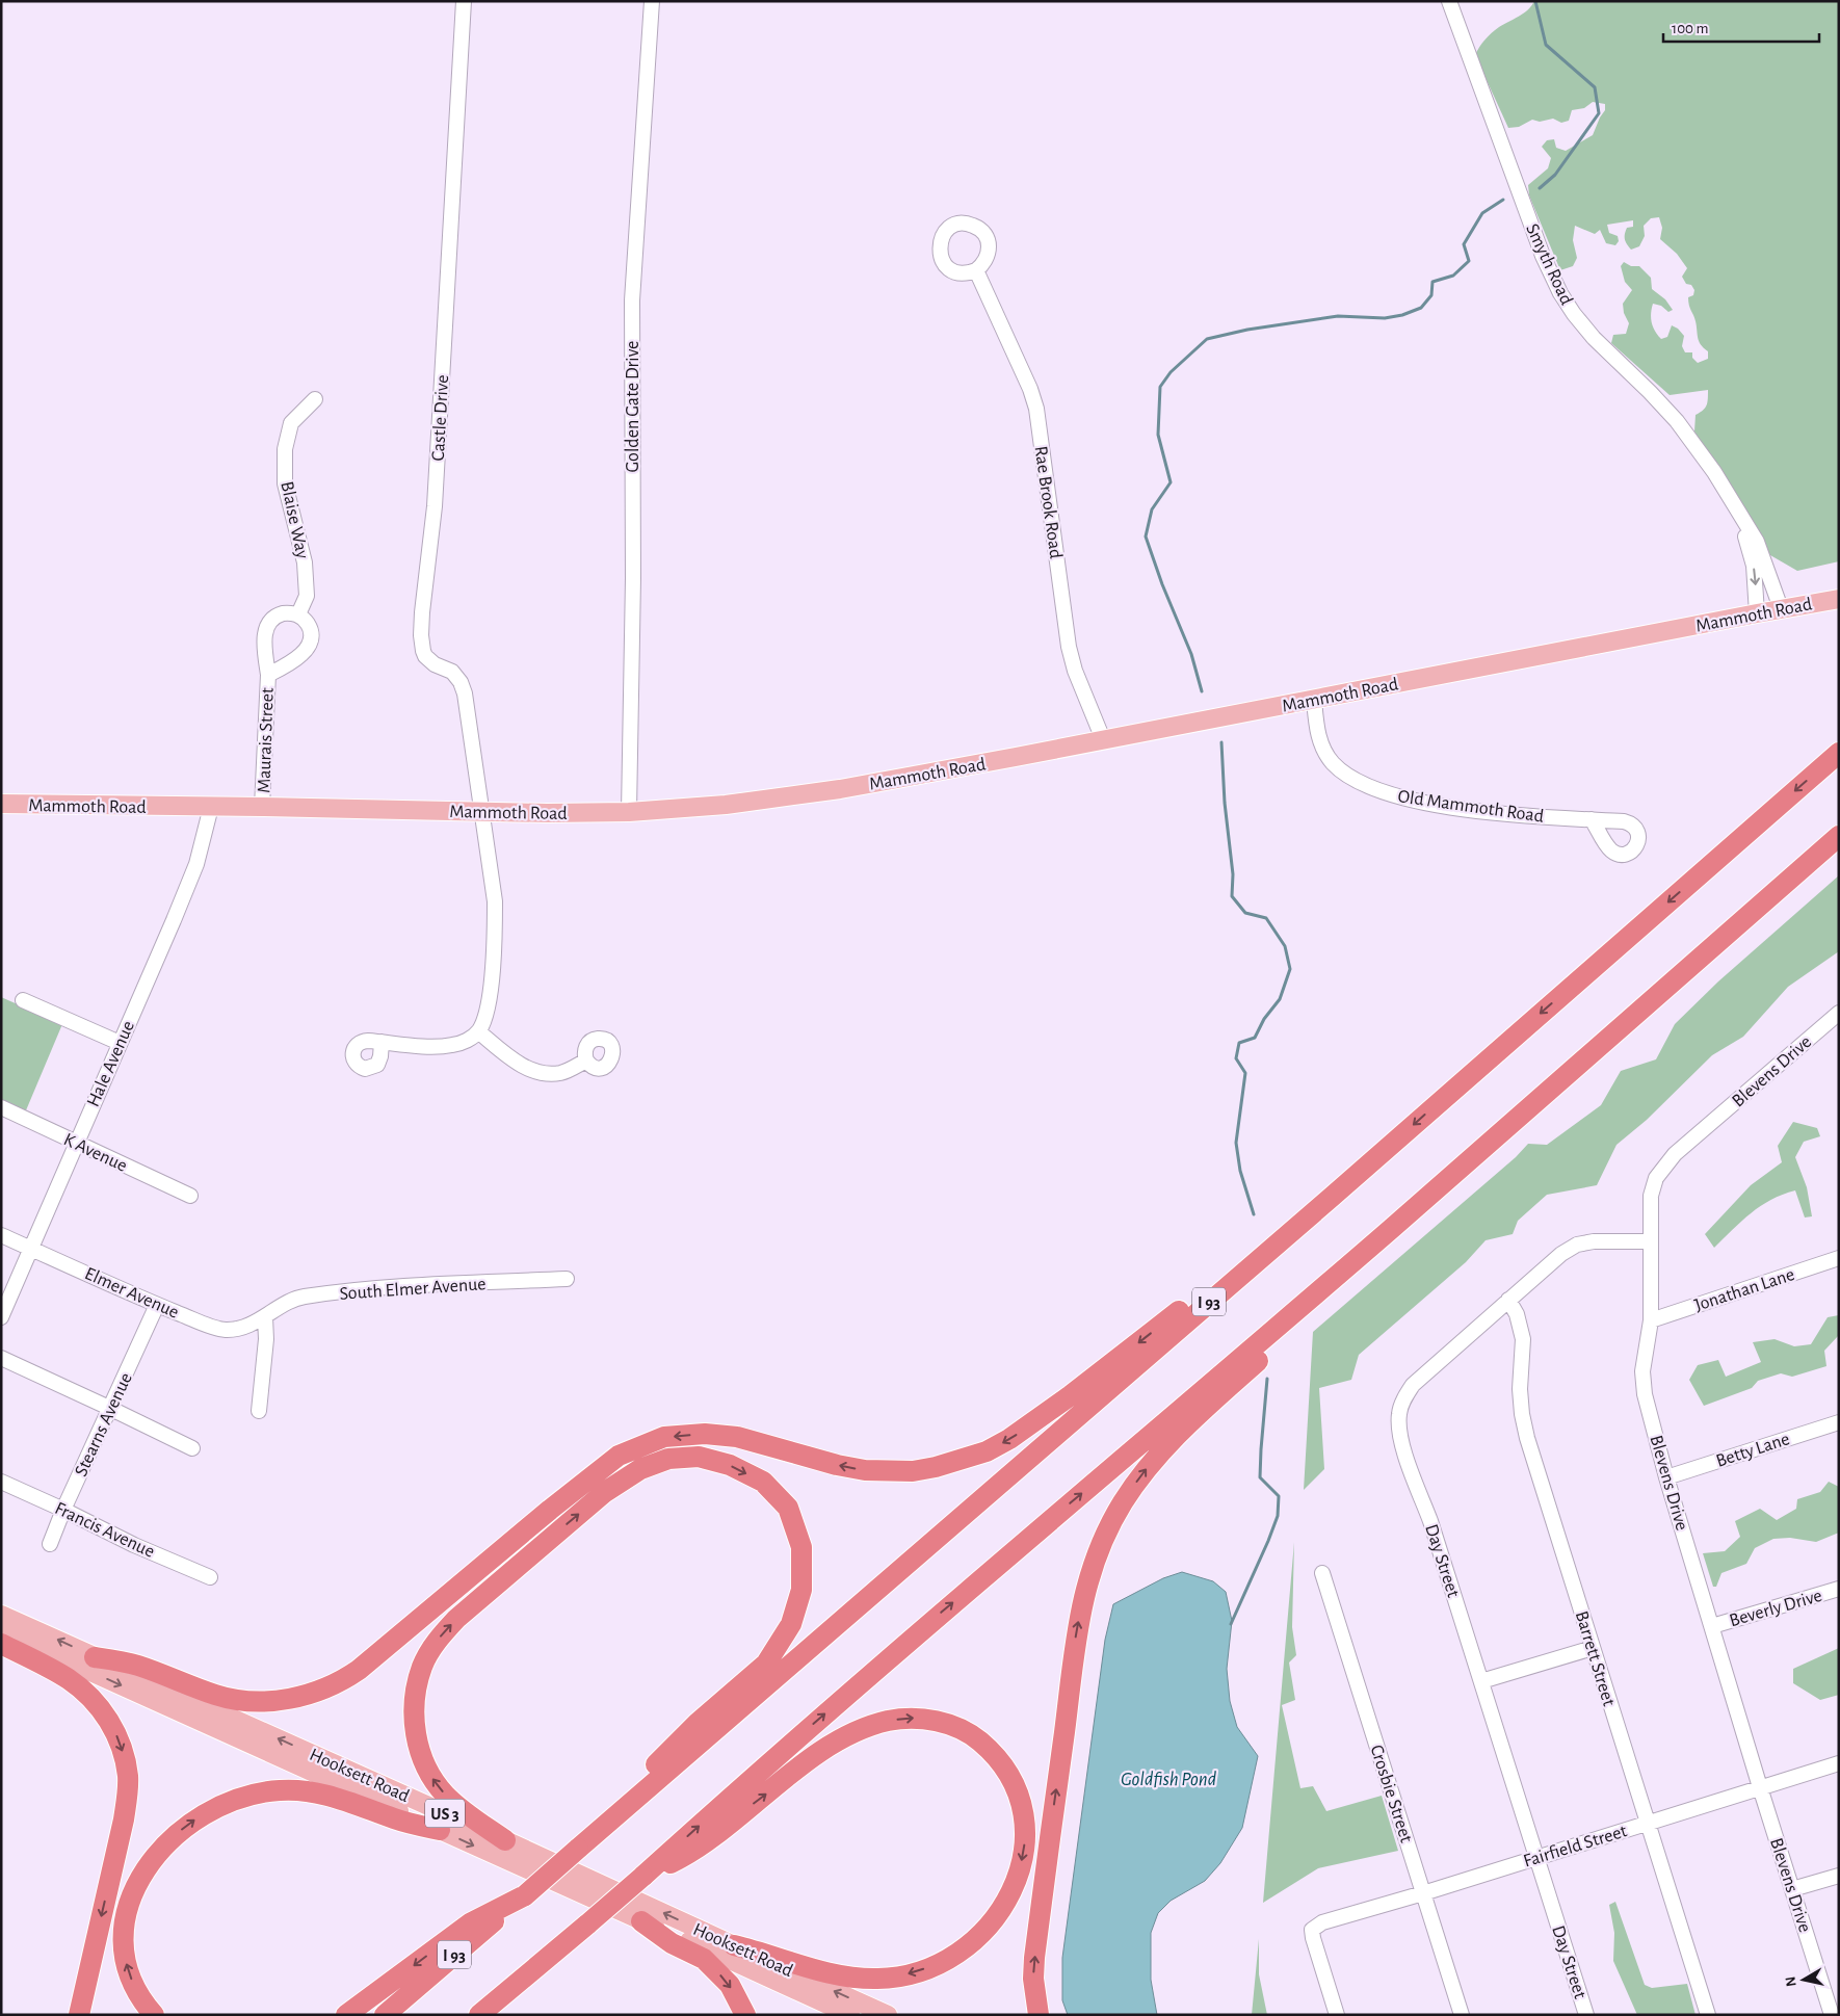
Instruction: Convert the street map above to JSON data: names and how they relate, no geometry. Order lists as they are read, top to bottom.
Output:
{
  "streets": {
    "highway": ["I 93"],
    "main road": ["Mammoth Road", "Hooksett Road", "US 3"],
    "street": [
      "Smyth Road",
      "Golden Gate Drive",
      "Castle Drive",
      "Rae Brook Road",
      "Blaise Way",
      "Maurais Street",
      "Old Mammoth Road",
      "Hale Avenue",
      "Blevens Drive",
      "K Avenue",
      "South Elmer Avenue",
      "Jonathan Lane",
      "Elmer Avenue",
      "Stearns Avenue",
      "Betty Lane",
      "Francis Avenue",
      "Day Street",
      "Beverly Drive",
      "Barrett Street",
      "Crosbie Street",
      "Fairfield Street"
    ]
  },
  "crossings": [
    ["Smyth Road", "Mammoth Road"],
    ["Golden Gate Drive", "Mammoth Road"],
    ["Castle Drive", "Mammoth Road"],
    ["Rae Brook Road", "Mammoth Road"],
    ["Blaise Way", "Maurais Street"],
    ["Mammoth Road", "Maurais Street"],
    ["Mammoth Road", "Old Mammoth Road"],
    ["Mammoth Road", "Hale Avenue"],
    ["Hale Avenue", "K Avenue"],
    ["Hale Avenue", "Elmer Avenue"],
    ["Blevens Drive", "Jonathan Lane"],
    ["Blevens Drive", "Betty Lane"],
    ["Blevens Drive", "Day Street"],
    ["Blevens Drive", "Beverly Drive"],
    ["Blevens Drive", "Fairfield Street"],
    ["South Elmer Avenue", "Elmer Avenue"],
    ["Elmer Avenue", "Stearns Avenue"],
    ["Stearns Avenue", "Francis Avenue"],
    ["Day Street", "Barrett Street"],
    ["Day Street", "Fairfield Street"],
    ["Barrett Street", "Fairfield Street"],
    ["Crosbie Street", "Fairfield Street"]
  ],
  "water": ["Goldfish Pond"],
  "scale_bar": "100 m",
  "north": "left"
}
